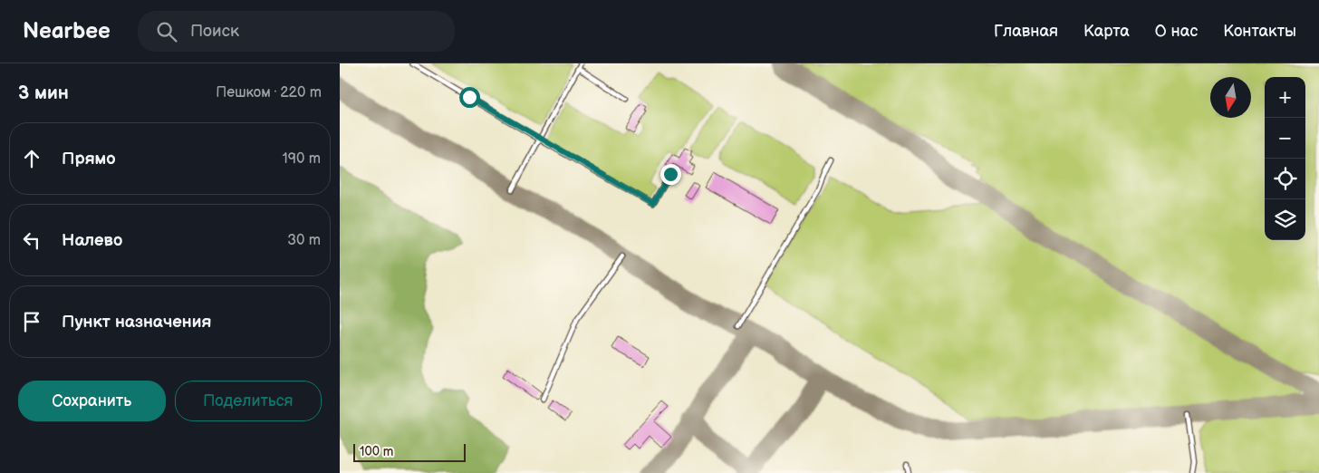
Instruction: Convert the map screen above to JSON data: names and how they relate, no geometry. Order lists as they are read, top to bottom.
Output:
{
  "scale_bar": "100 m",
  "north": "bottom",
  "page": {
    "header": "Nearbee",
    "search": "Поиск",
    "nav": [
      "Главная",
      "Карта",
      "О нас",
      "Контакты"
    ],
    "heading": ["3 мин", "Пешком · 220 m"],
    "map_buttons": ["+", "−"],
    "list": [
      ["Прямо", "190 m"],
      ["Налево", "30 m"],
      "Пункт назначения"
    ],
    "buttons": ["Сохранить", "Поделиться"],
    "scale": "100 m"
  }
}
